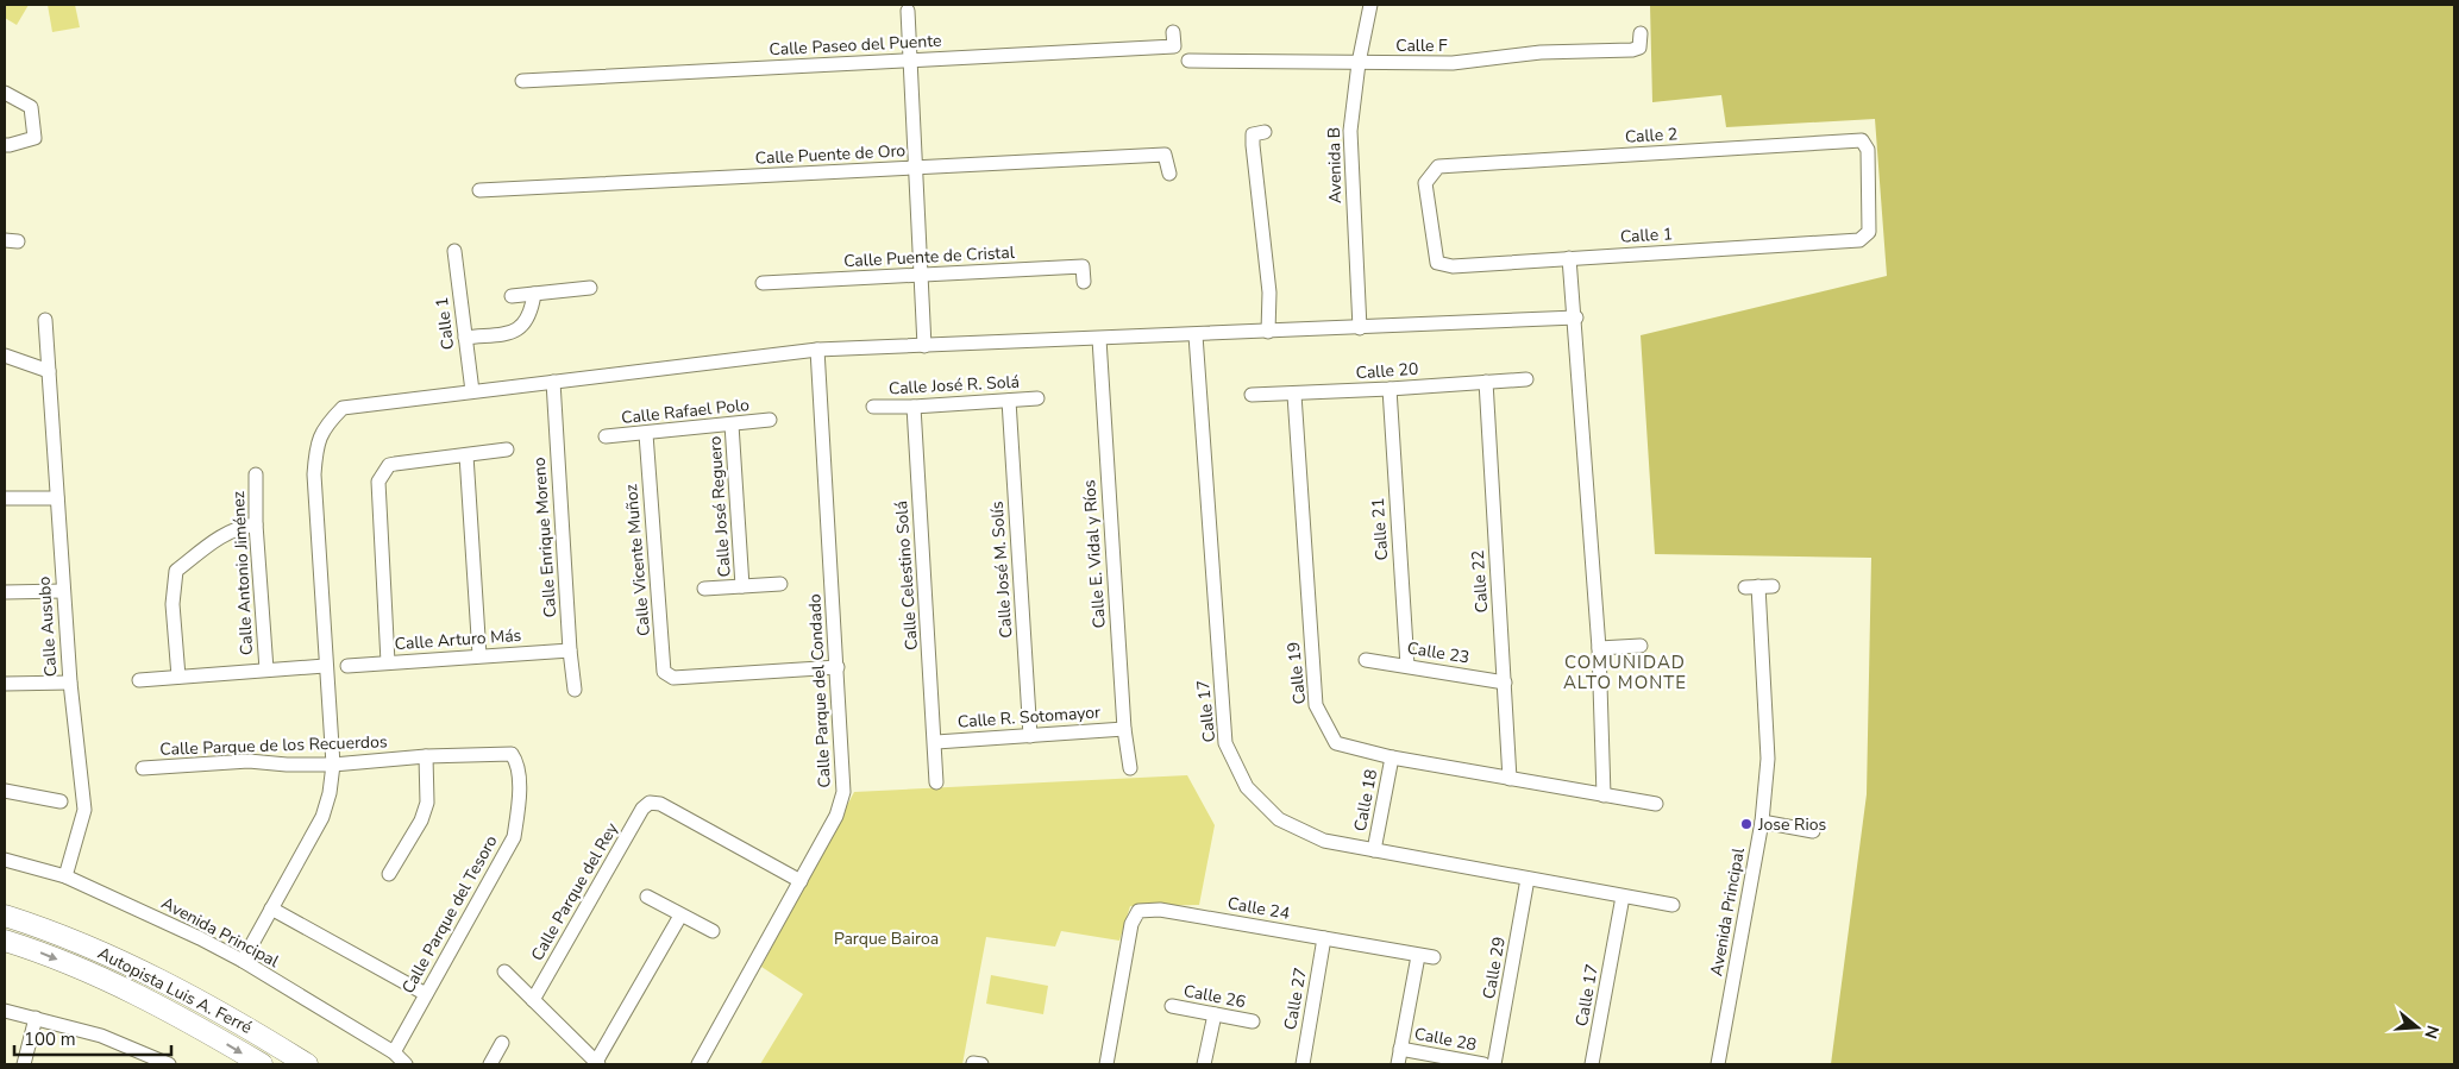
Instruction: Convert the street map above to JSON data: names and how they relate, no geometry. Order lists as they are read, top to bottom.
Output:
{
  "streets": {
    "highway": ["Autopista Luis A. Ferré"],
    "street": [
      "Calle Paseo del Puente",
      "Calle F",
      "Calle 2",
      "Calle Puente de Oro",
      "Avenida B",
      "Calle 1",
      "Calle Puente de Cristal",
      "Calle 20",
      "Calle José R. Solá",
      "Calle Rafael Polo",
      "Calle José Reguero",
      "Calle 21",
      "Calle Enrique Moreno",
      "Calle E. Vidal y Ríos",
      "Calle Vicente Muñoz",
      "Calle José M. Solís",
      "Calle Antonio Jiménez",
      "Calle Celestino Solá",
      "Calle 22",
      "Calle Ausubo",
      "Calle Arturo Más",
      "Calle 23",
      "Calle 19",
      "Calle Parque del Condado",
      "Calle 17",
      "Calle R. Sotomayor",
      "Calle Parque de los Recuerdos",
      "Calle 18",
      "Calle Parque del Rey",
      "Calle 24",
      "Avenida Principal",
      "Calle Parque del Tesoro",
      "Calle 29",
      "Calle 26",
      "Calle 27",
      "Calle 28"
    ]
  },
  "crossings": [
    ["Calle F", "Avenida B"],
    ["Calle 2", "Calle 1"],
    ["Calle 20", "Calle 21"],
    ["Calle 20", "Calle 22"],
    ["Calle 20", "Calle 19"],
    ["Calle José R. Solá", "Calle José M. Solís"],
    ["Calle José R. Solá", "Calle Celestino Solá"],
    ["Calle Rafael Polo", "Calle José Reguero"],
    ["Calle Rafael Polo", "Calle Vicente Muñoz"],
    ["Calle 21", "Calle 23"],
    ["Calle Enrique Moreno", "Calle Arturo Más"],
    ["Calle E. Vidal y Ríos", "Calle R. Sotomayor"],
    ["Calle Vicente Muñoz", "Calle Parque del Condado"],
    ["Calle José M. Solís", "Calle R. Sotomayor"],
    ["Calle Celestino Solá", "Calle R. Sotomayor"],
    ["Calle 22", "Calle 23"],
    ["Calle 22", "Calle 19"],
    ["Calle Ausubo", "Avenida Principal"],
    ["Calle 19", "Calle 18"],
    ["Calle Parque del Condado", "Calle Parque del Rey"],
    ["Calle 17", "Calle 18"],
    ["Calle 17", "Calle 29"],
    ["Calle Parque de los Recuerdos", "Calle Parque del Tesoro"],
    ["Calle 24", "Calle 27"],
    ["Avenida Principal", "Calle Parque del Tesoro"]
  ],
  "districts": ["COMUNIDAD ALTO MONTE"],
  "parks": ["Parque Bairoa"],
  "places": ["Jose Rios"],
  "scale_bar": "100 m",
  "north": "right"
}
